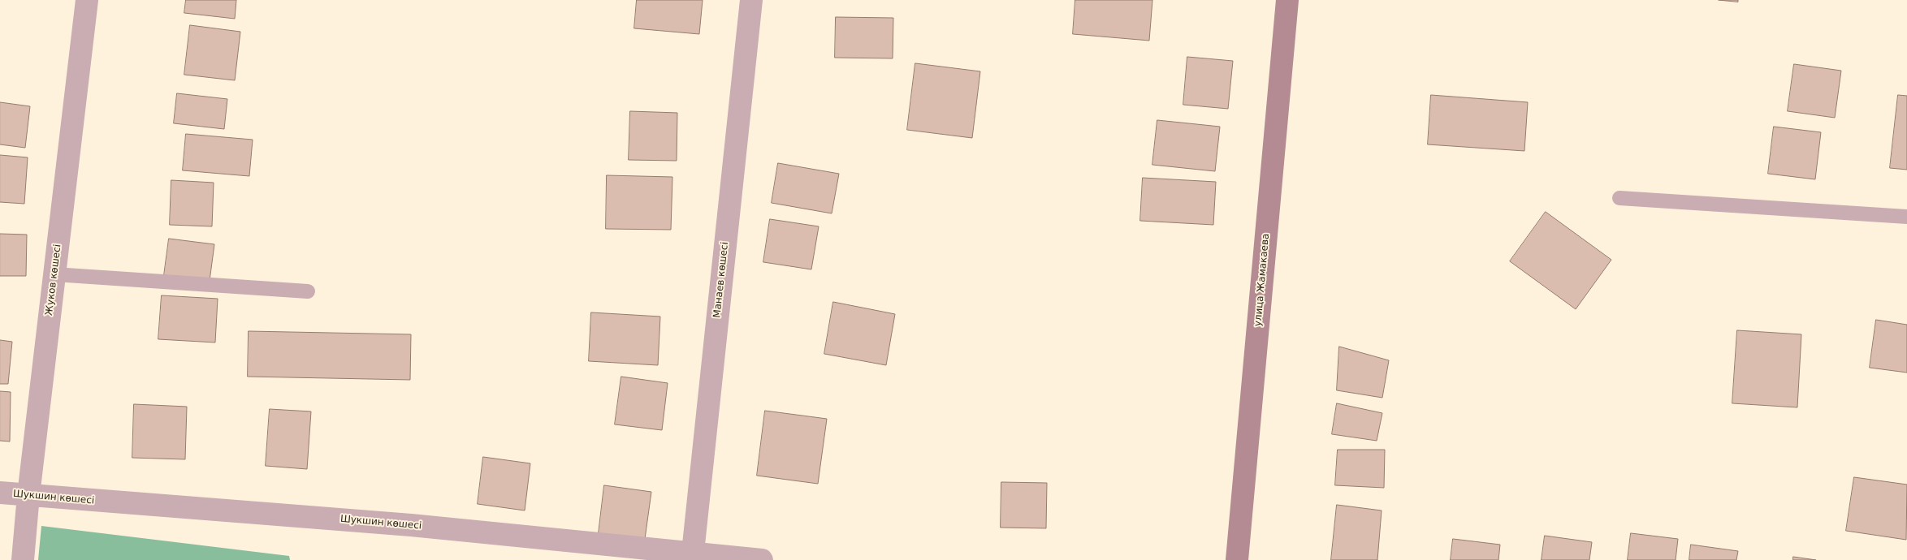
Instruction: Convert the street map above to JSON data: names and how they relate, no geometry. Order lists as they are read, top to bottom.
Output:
{
  "streets": {
    "street": [
      "Жуков көшесі",
      "Манаев көшесі",
      "улица Жамакаева",
      "Шукшин көшесі"
    ]
  },
  "crossings": [
    ["Жуков көшесі", "Шукшин көшесі"],
    ["Манаев көшесі", "Шукшин көшесі"]
  ]
}
